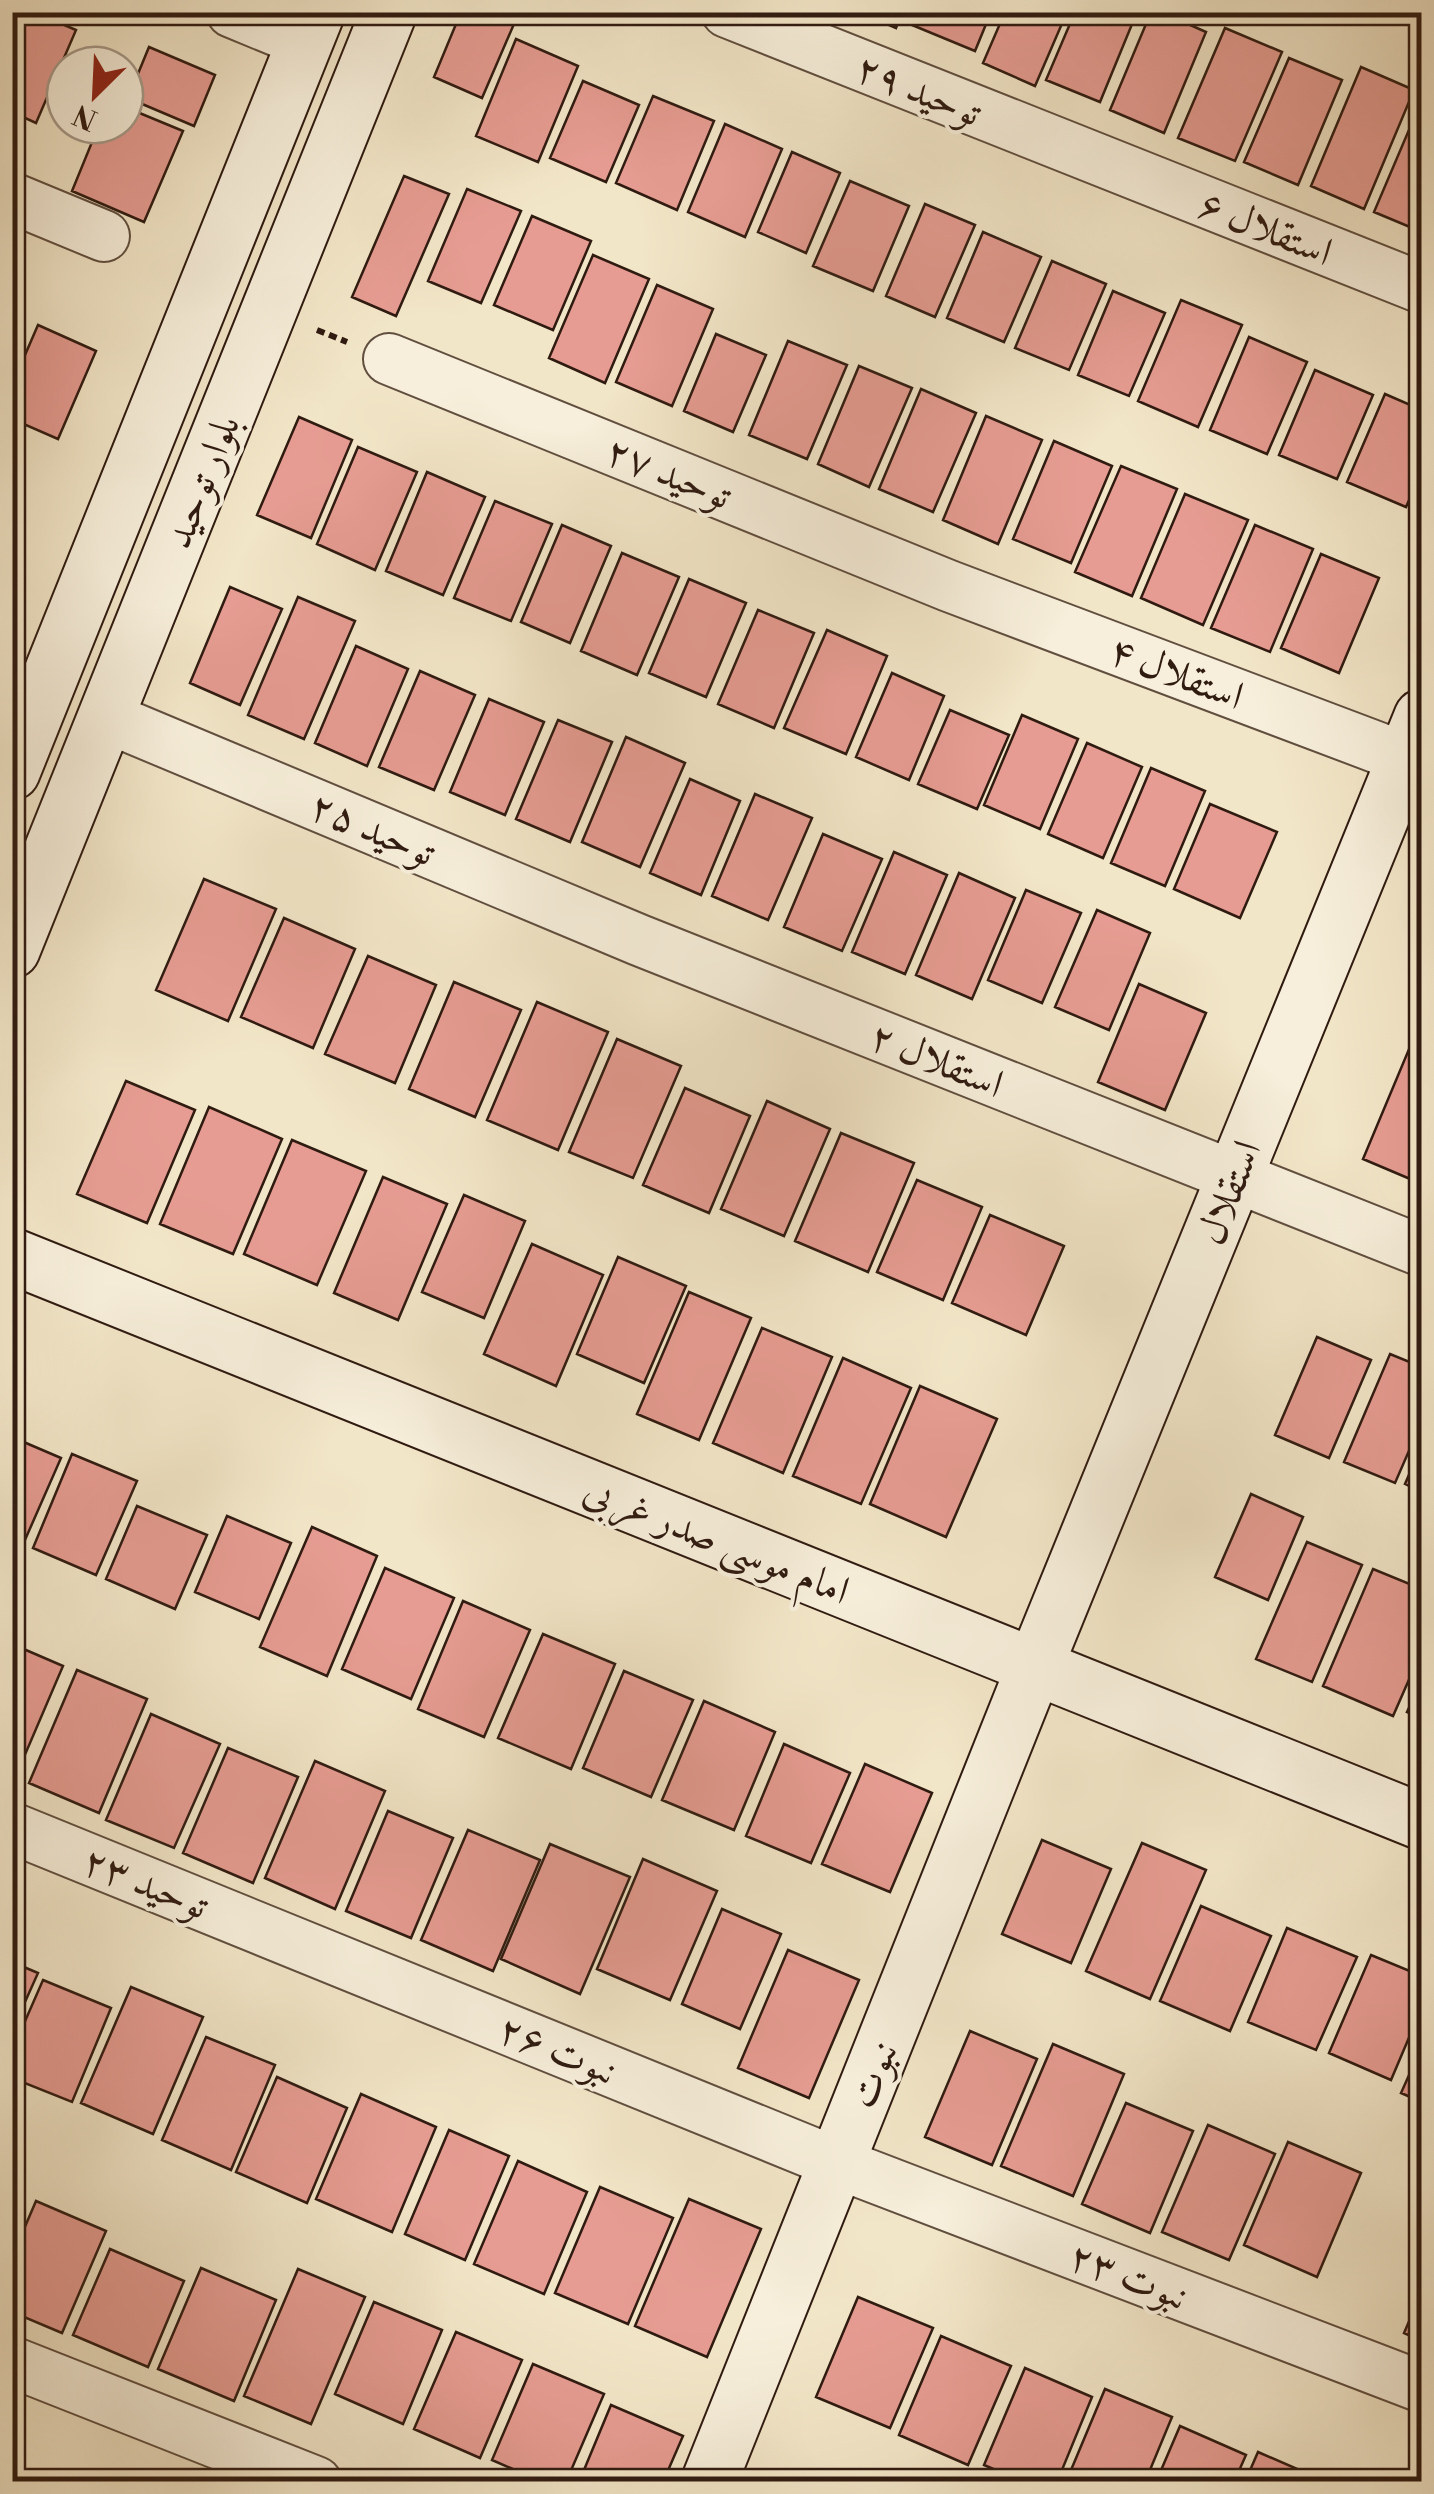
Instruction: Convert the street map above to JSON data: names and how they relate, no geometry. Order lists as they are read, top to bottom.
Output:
{
  "streets": {
    "street": [
      "توحید ۲۹",
      "استقلال ۶",
      "توحید ۲۷",
      "بلوار توحید",
      "استقلال ۴",
      "توحید ۲۵",
      "استقلال ۲",
      "استقلال",
      "امام موسی صدر غربی",
      "توحید ۲۳",
      "نبوت ۲۶",
      "نبوت",
      "نبوت ۲۳"
    ]
  },
  "crossings": [
    ["توحید ۲۹", "استقلال ۶"],
    ["توحید ۲۷", "استقلال ۴"],
    ["بلوار توحید", "توحید ۲۵"],
    ["استقلال ۴", "استقلال"],
    ["توحید ۲۵", "استقلال ۲"],
    ["استقلال ۲", "استقلال"],
    ["استقلال", "امام موسی صدر غربی"],
    ["استقلال", "نبوت"],
    ["امام موسی صدر غربی", "نبوت"],
    ["توحید ۲۳", "نبوت ۲۶"],
    ["نبوت ۲۶", "نبوت"],
    ["نبوت ۲۶", "نبوت ۲۳"],
    ["نبوت", "نبوت ۲۳"]
  ],
  "north": "bottom left"
}
